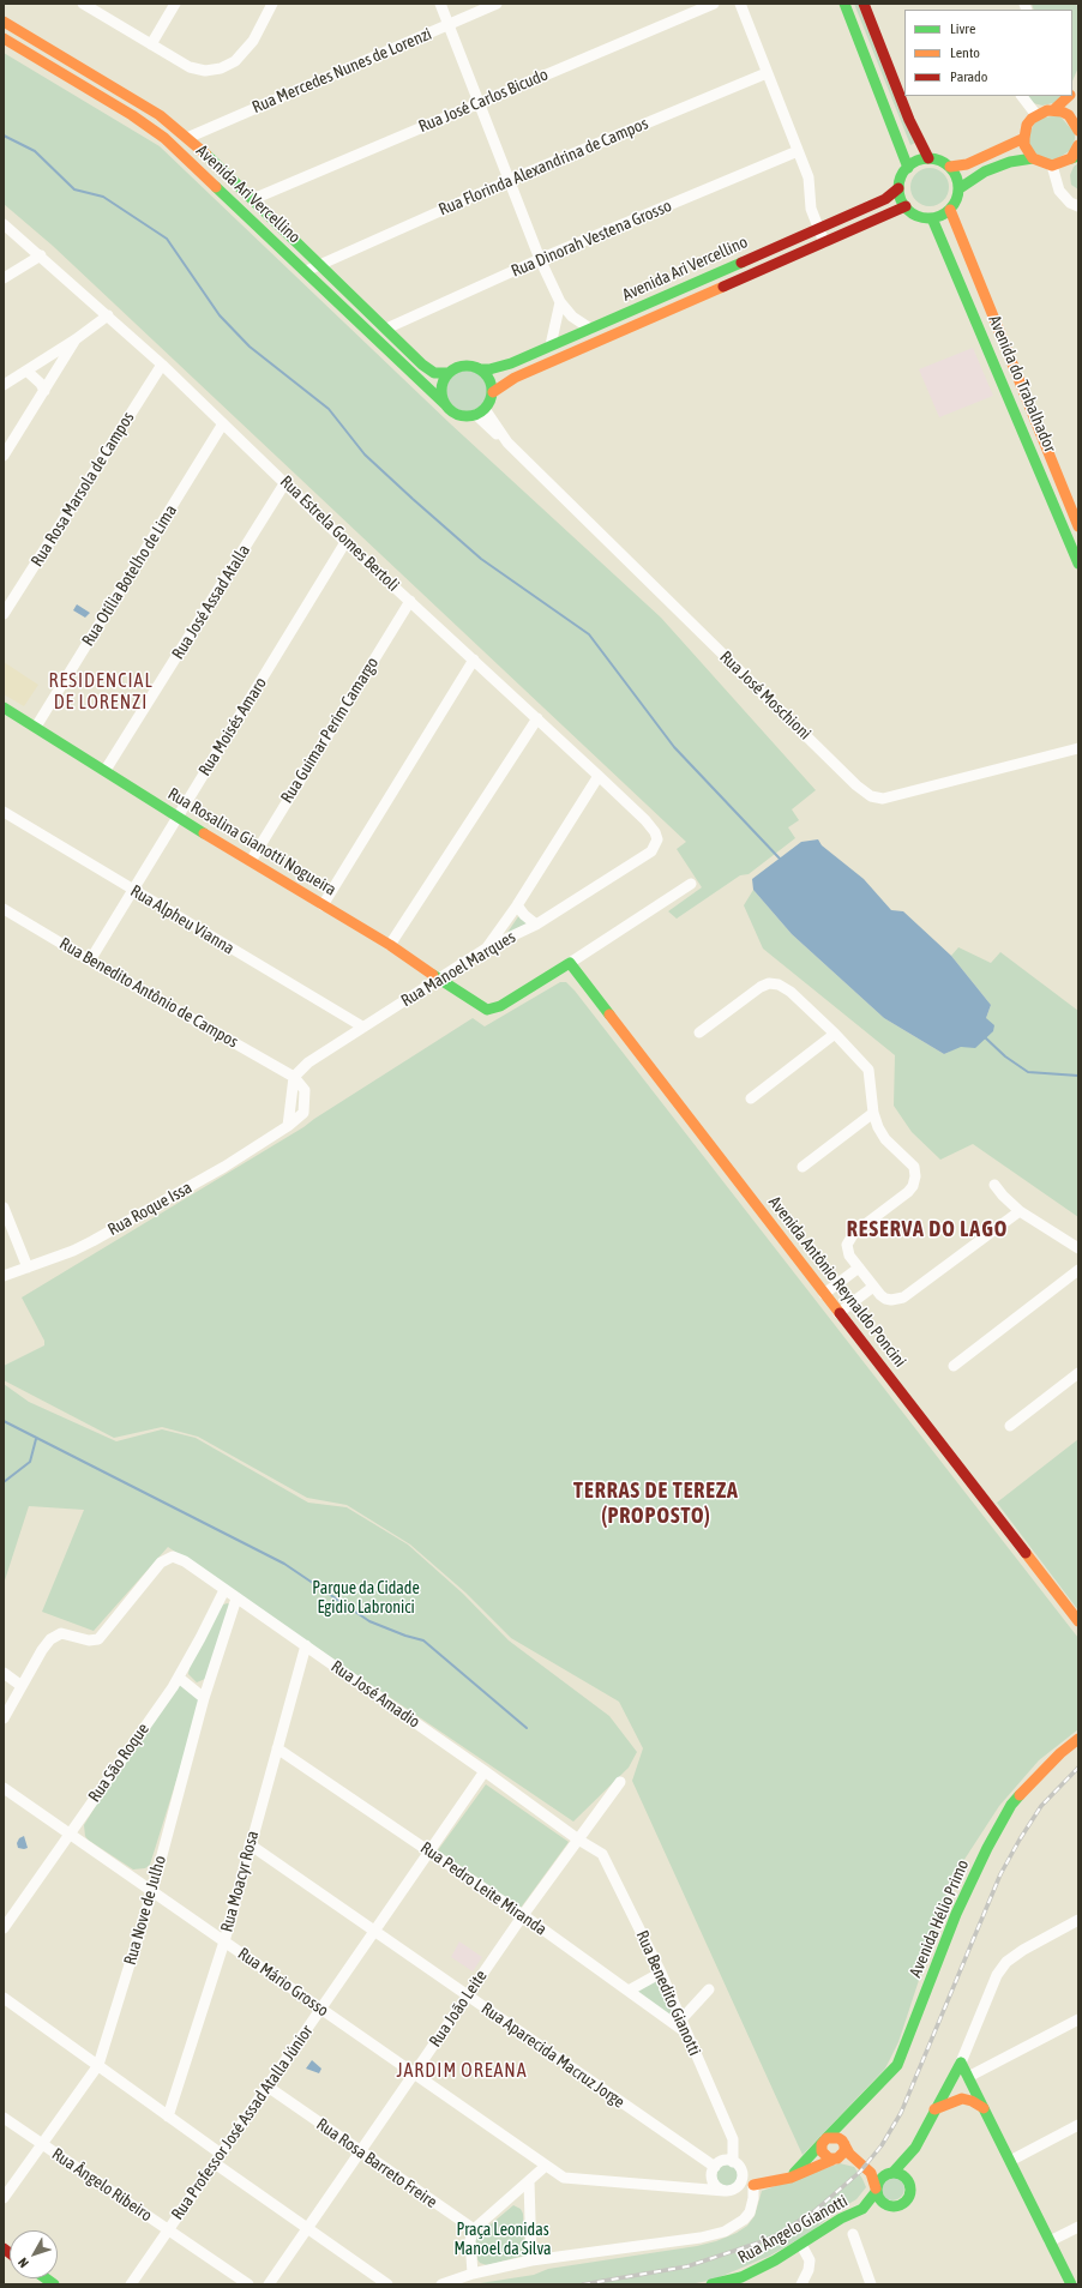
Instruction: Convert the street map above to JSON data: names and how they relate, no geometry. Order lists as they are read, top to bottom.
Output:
{
  "streets": {
    "main road": [
      "Avenida Ari Vercellino",
      "Avenida do Trabalhador",
      "Rua Rosalina Gianotti Nogueira",
      "Avenida Antônio Reynaldo Poncini",
      "Avenida Hélio Primo",
      "Rua Ângelo Gianotti"
    ],
    "street": [
      "Rua Mercedes Nunes de Lorenzi",
      "Rua José Carlos Bicudo",
      "Rua Florinda Alexandrina de Campos",
      "Rua Dinorah Vestena Grosso",
      "Rua Rosa Marsola de Campos",
      "Rua Estrela Gomes Bertoli",
      "Rua Otília Botelho de Lima",
      "Rua José Assad Atalla",
      "Rua José Moschioni",
      "Rua Moisés Amaro",
      "Rua Guimar Perim Camargo",
      "Rua Alpheu Vianna",
      "Rua Manoel Marques",
      "Rua Benedito Antônio de Campos",
      "Rua Roque Issa",
      "Rua José Amadio",
      "Rua São Roque",
      "Rua Moacyr Rosa",
      "Rua Pedro Leite Miranda",
      "Rua Nove de Julho",
      "Rua Mário Grosso",
      "Rua Benedito Gianotti",
      "Rua João Leite",
      "Rua Aparecida Macruz Jorge",
      "Rua Professor José Assad Atalla Júnior",
      "Rua Rosa Barreto Freire",
      "Rua Ângelo Ribeiro"
    ]
  },
  "crossings": [
    ["Rua Mercedes Nunes de Lorenzi", "Avenida Ari Vercellino"],
    ["Rua José Carlos Bicudo", "Avenida Ari Vercellino"],
    ["Rua Florinda Alexandrina de Campos", "Avenida Ari Vercellino"],
    ["Avenida Ari Vercellino", "Rua Dinorah Vestena Grosso"],
    ["Avenida Ari Vercellino", "Avenida do Trabalhador"],
    ["Avenida Ari Vercellino", "Rua José Moschioni"],
    ["Rua Rosa Marsola de Campos", "Rua Estrela Gomes Bertoli"],
    ["Rua Estrela Gomes Bertoli", "Rua Otília Botelho de Lima"],
    ["Rua Estrela Gomes Bertoli", "Rua José Assad Atalla"],
    ["Rua Estrela Gomes Bertoli", "Rua Moisés Amaro"],
    ["Rua Estrela Gomes Bertoli", "Rua Guimar Perim Camargo"],
    ["Rua Estrela Gomes Bertoli", "Rua Manoel Marques"],
    ["Rua Otília Botelho de Lima", "Rua Rosalina Gianotti Nogueira"],
    ["Rua José Assad Atalla", "Rua Rosalina Gianotti Nogueira"],
    ["Rua Moisés Amaro", "Rua Rosalina Gianotti Nogueira"],
    ["Rua Moisés Amaro", "Rua Alpheu Vianna"],
    ["Rua Moisés Amaro", "Rua Benedito Antônio de Campos"],
    ["Rua Guimar Perim Camargo", "Rua Rosalina Gianotti Nogueira"],
    ["Rua Rosalina Gianotti Nogueira", "Rua Manoel Marques"],
    ["Rua Rosalina Gianotti Nogueira", "Avenida Antônio Reynaldo Poncini"],
    ["Rua Alpheu Vianna", "Rua Manoel Marques"],
    ["Rua Manoel Marques", "Rua Benedito Antônio de Campos"],
    ["Rua Manoel Marques", "Rua Roque Issa"],
    ["Rua Benedito Antônio de Campos", "Rua Roque Issa"],
    ["Rua José Amadio", "Rua São Roque"],
    ["Rua José Amadio", "Rua Moacyr Rosa"],
    ["Rua José Amadio", "Rua Nove de Julho"],
    ["Rua José Amadio", "Rua Benedito Gianotti"],
    ["Rua José Amadio", "Rua João Leite"],
    ["Rua José Amadio", "Rua Professor José Assad Atalla Júnior"],
    ["Rua São Roque", "Rua Mário Grosso"],
    ["Rua Moacyr Rosa", "Rua Pedro Leite Miranda"],
    ["Rua Moacyr Rosa", "Rua Mário Grosso"],
    ["Rua Moacyr Rosa", "Rua Aparecida Macruz Jorge"],
    ["Rua Pedro Leite Miranda", "Rua Benedito Gianotti"],
    ["Rua Pedro Leite Miranda", "Rua João Leite"],
    ["Rua Pedro Leite Miranda", "Rua Professor José Assad Atalla Júnior"],
    ["Rua Nove de Julho", "Rua Mário Grosso"],
    ["Rua Nove de Julho", "Rua Ângelo Ribeiro"],
    ["Rua Mário Grosso", "Rua João Leite"],
    ["Rua Mário Grosso", "Rua Professor José Assad Atalla Júnior"],
    ["Rua Benedito Gianotti", "Rua João Leite"],
    ["Rua Benedito Gianotti", "Rua Aparecida Macruz Jorge"],
    ["Rua João Leite", "Rua Aparecida Macruz Jorge"],
    ["Rua João Leite", "Rua Rosa Barreto Freire"],
    ["Rua Aparecida Macruz Jorge", "Rua Professor José Assad Atalla Júnior"],
    ["Rua Professor José Assad Atalla Júnior", "Rua Rosa Barreto Freire"],
    ["Rua Professor José Assad Atalla Júnior", "Rua Ângelo Ribeiro"]
  ],
  "districts": [
    "RESIDENCIAL DE LORENZI",
    "RESERVA DO LAGO",
    "TERRAS DE TEREZA (PROPOSTO)",
    "JARDIM OREANA"
  ],
  "parks": ["Parque da Cidade Egidio Labronici", "Praça Leonidas Manoel da Silva"],
  "legend": ["Livre", "Lento", "Parado"],
  "north": "bottom left"
}
